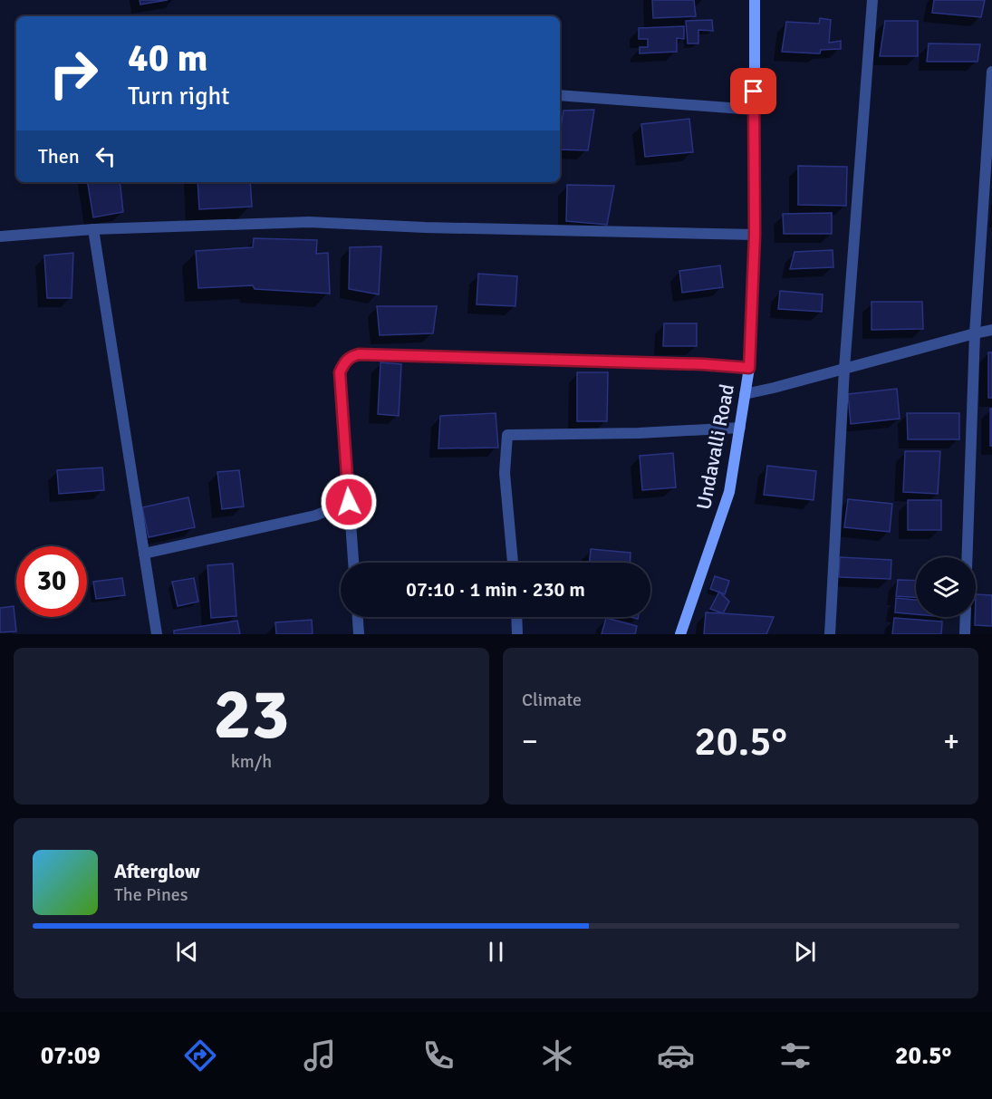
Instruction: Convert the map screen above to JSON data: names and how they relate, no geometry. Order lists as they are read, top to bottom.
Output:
{
  "streets": {
    "main road": ["Undavalli Road"]
  },
  "page": {
    "turn": ["40 m", "Turn right"],
    "then": "Then",
    "limit": "30",
    "trip": "07:10 · 1 min · 230 m",
    "tile": [
      ["23", "km/h"],
      "Climate"
    ],
    "heat": ["−", "20.5°", "+"],
    "song": ["Afterglow", "The Pines"],
    "tabs": ["07:09", "20.5°"]
  }
}
